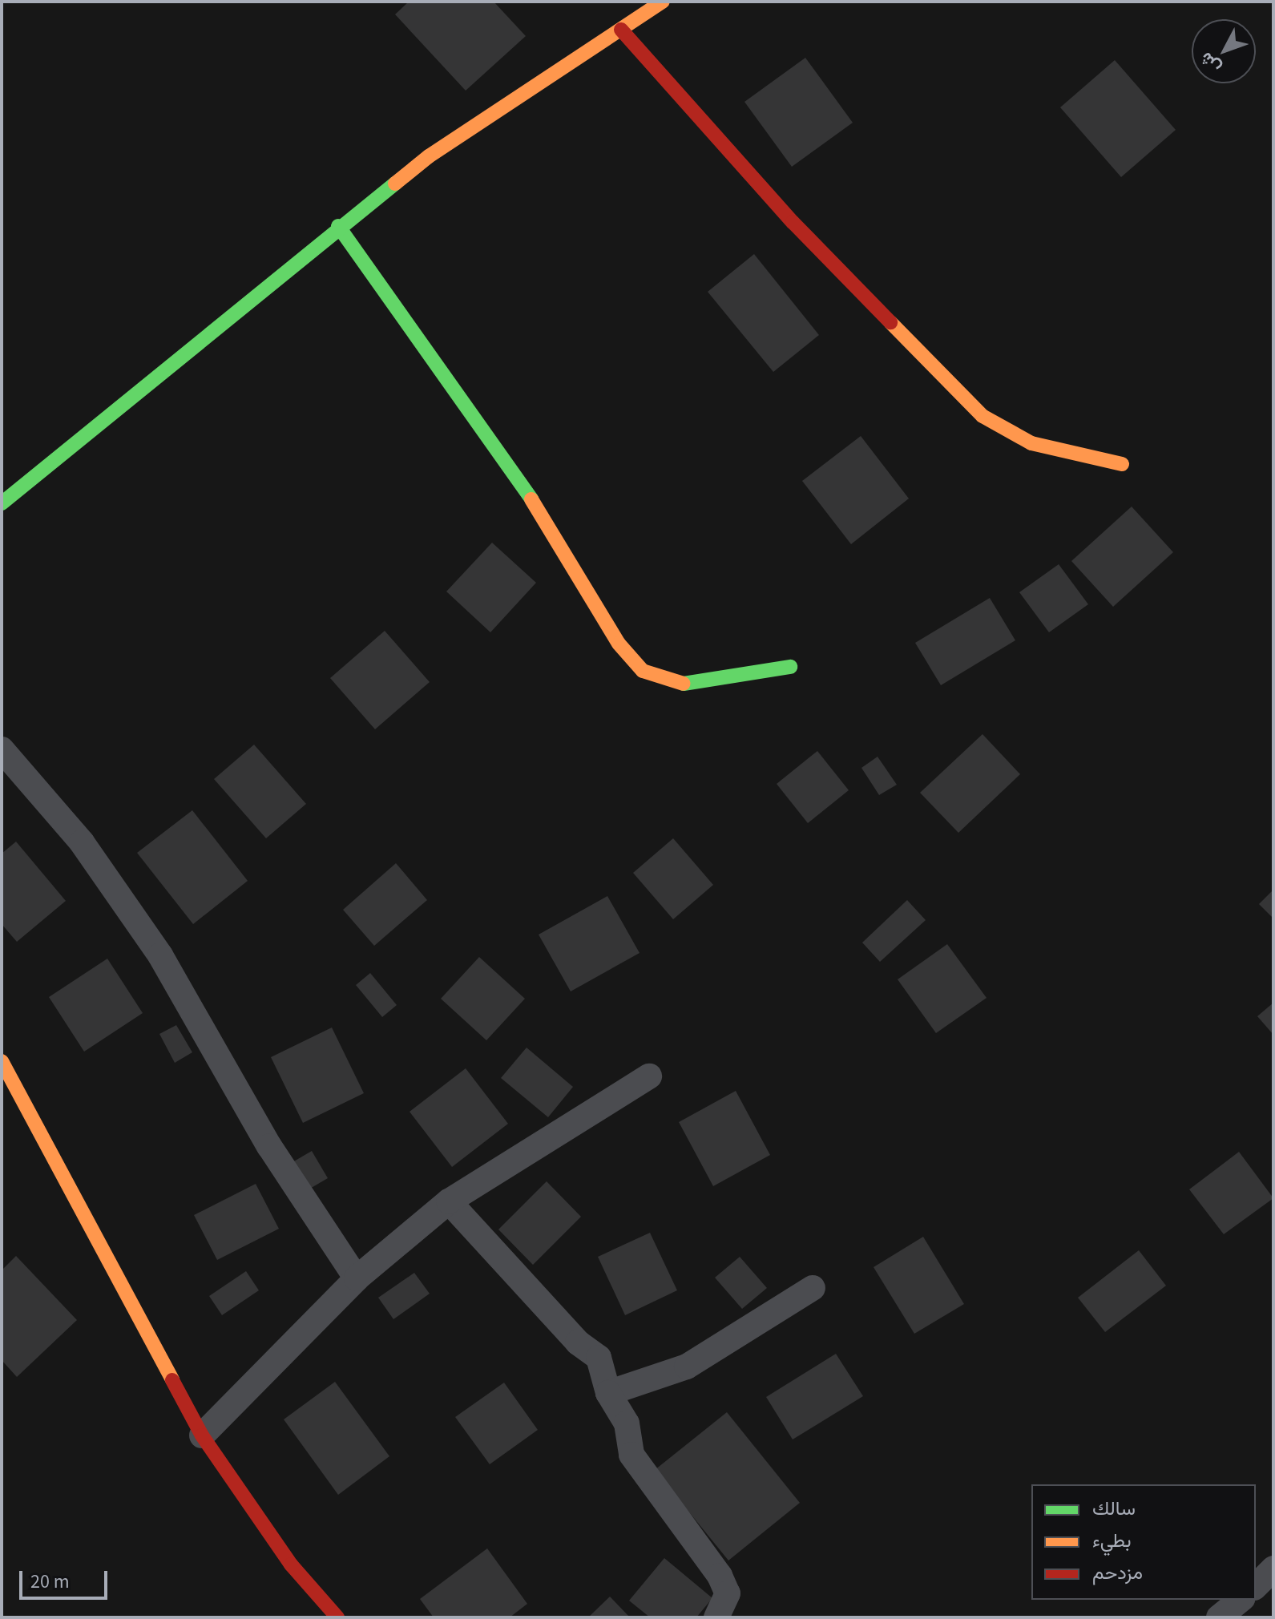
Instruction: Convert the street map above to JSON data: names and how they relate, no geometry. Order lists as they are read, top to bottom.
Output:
{
  "legend": ["سالك", "بطيء", "مزدحم"],
  "scale_bar": "20 m",
  "north": "bottom left"
}
